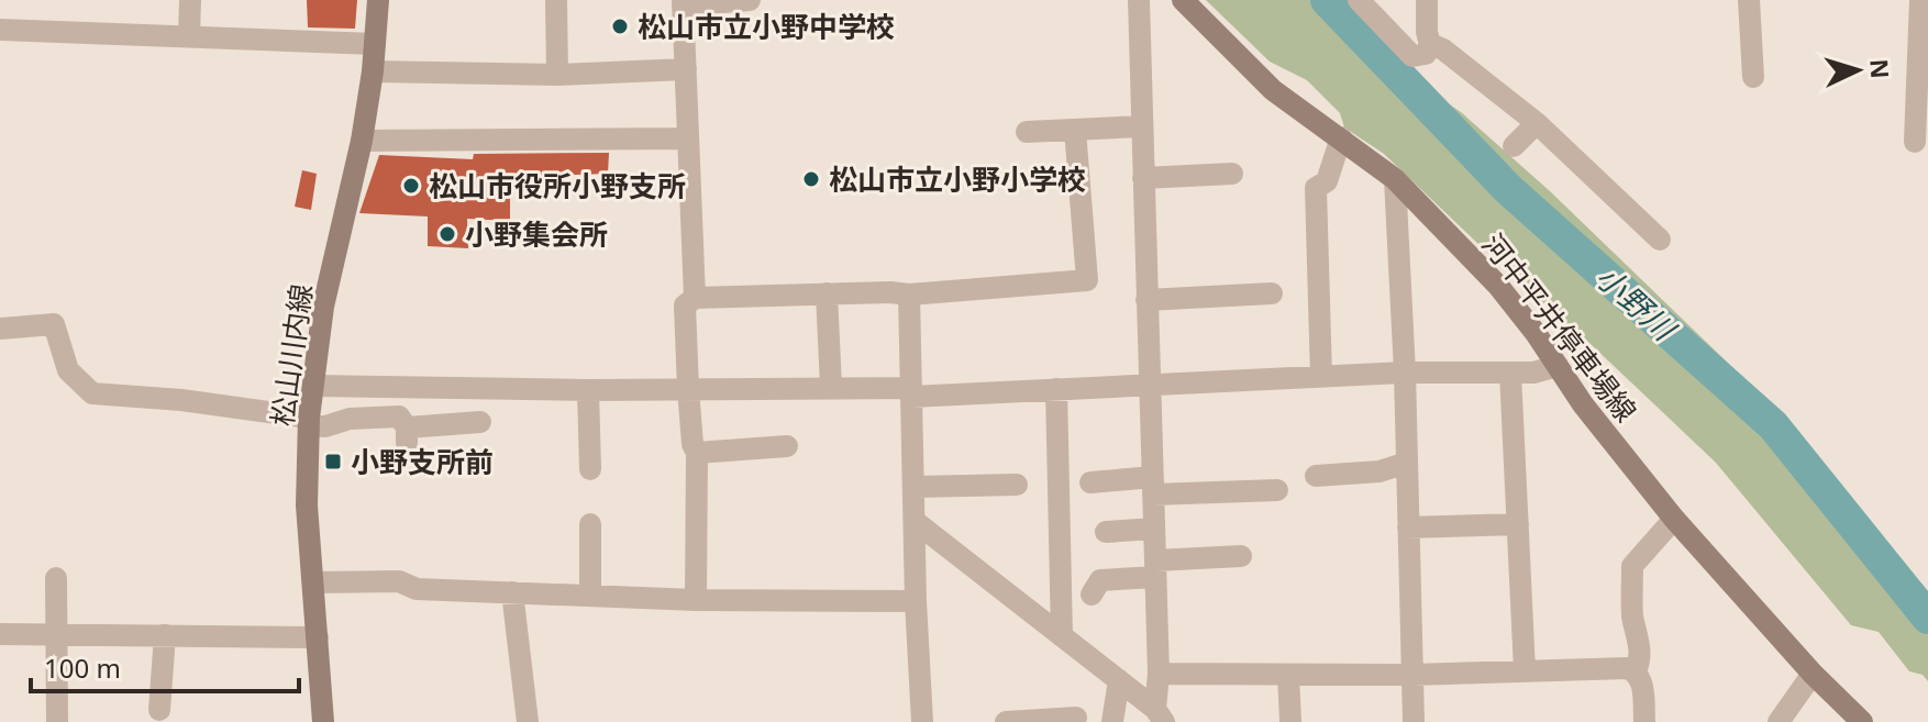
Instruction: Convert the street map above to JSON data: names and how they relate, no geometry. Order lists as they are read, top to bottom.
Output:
{
  "streets": {
    "main road": ["河中平井停車場線", "松山川内線"]
  },
  "water": ["小野川"],
  "places": {
    "other": [
      "松山市立小野中学校",
      "松山市立小野小学校",
      "松山市役所小野支所",
      "小野集会所"
    ],
    "transit": ["小野支所前"]
  },
  "scale_bar": "100 m",
  "north": "right"
}
